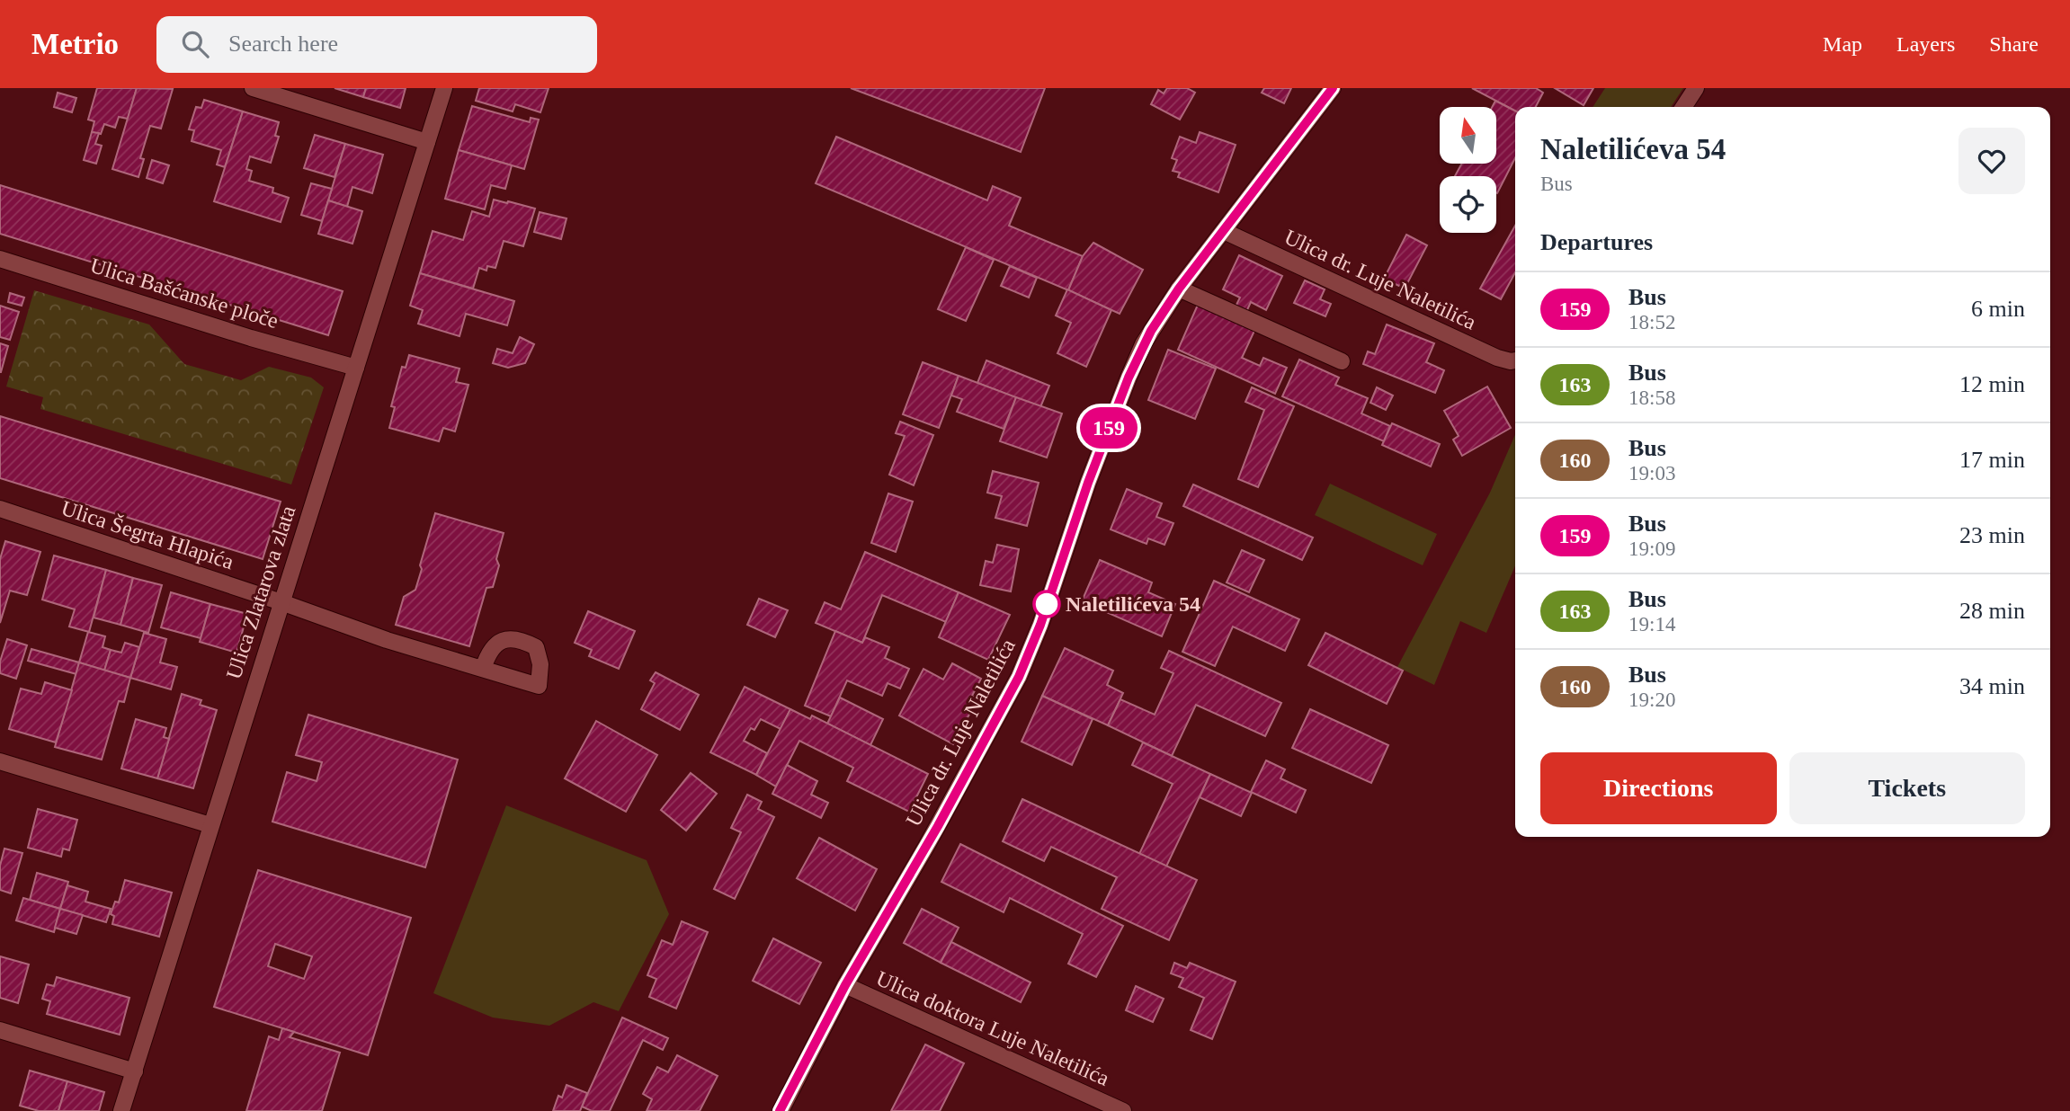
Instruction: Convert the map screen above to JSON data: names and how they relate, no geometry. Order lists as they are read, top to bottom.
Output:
{
  "streets": {
    "street": [
      "Ulica dr. Luje Naletilića",
      "Ulica Bašćanske ploče",
      "Ulica Šegrta Hlapića",
      "Ulica Zlatarova zlata",
      "Ulica doktora Luje Naletilića"
    ]
  },
  "crossings": [
    ["Ulica dr. Luje Naletilića", "Ulica doktora Luje Naletilića"],
    ["Ulica Bašćanske ploče", "Ulica Zlatarova zlata"],
    ["Ulica Šegrta Hlapića", "Ulica Zlatarova zlata"]
  ],
  "places": ["Naletilićeva 54"],
  "lines": ["bus line 159"],
  "north": "top",
  "page": {
    "header": "Metrio",
    "search": "Search here",
    "nav": ["Map", "Layers", "Share"],
    "on_map": "159",
    "heading": [
      ["Naletilićeva 54", "Bus"],
      "Departures"
    ],
    "list": [
      {
        "mark": "159",
        "name": "Bus",
        "note": "18:52",
        "value": "6 min"
      },
      {
        "mark": "163",
        "name": "Bus",
        "note": "18:58",
        "value": "12 min"
      },
      {
        "mark": "160",
        "name": "Bus",
        "note": "19:03",
        "value": "17 min"
      },
      {
        "mark": "159",
        "name": "Bus",
        "note": "19:09",
        "value": "23 min"
      },
      {
        "mark": "163",
        "name": "Bus",
        "note": "19:14",
        "value": "28 min"
      },
      {
        "mark": "160",
        "name": "Bus",
        "note": "19:20",
        "value": "34 min"
      }
    ],
    "buttons": ["Directions", "Tickets"]
  }
}
